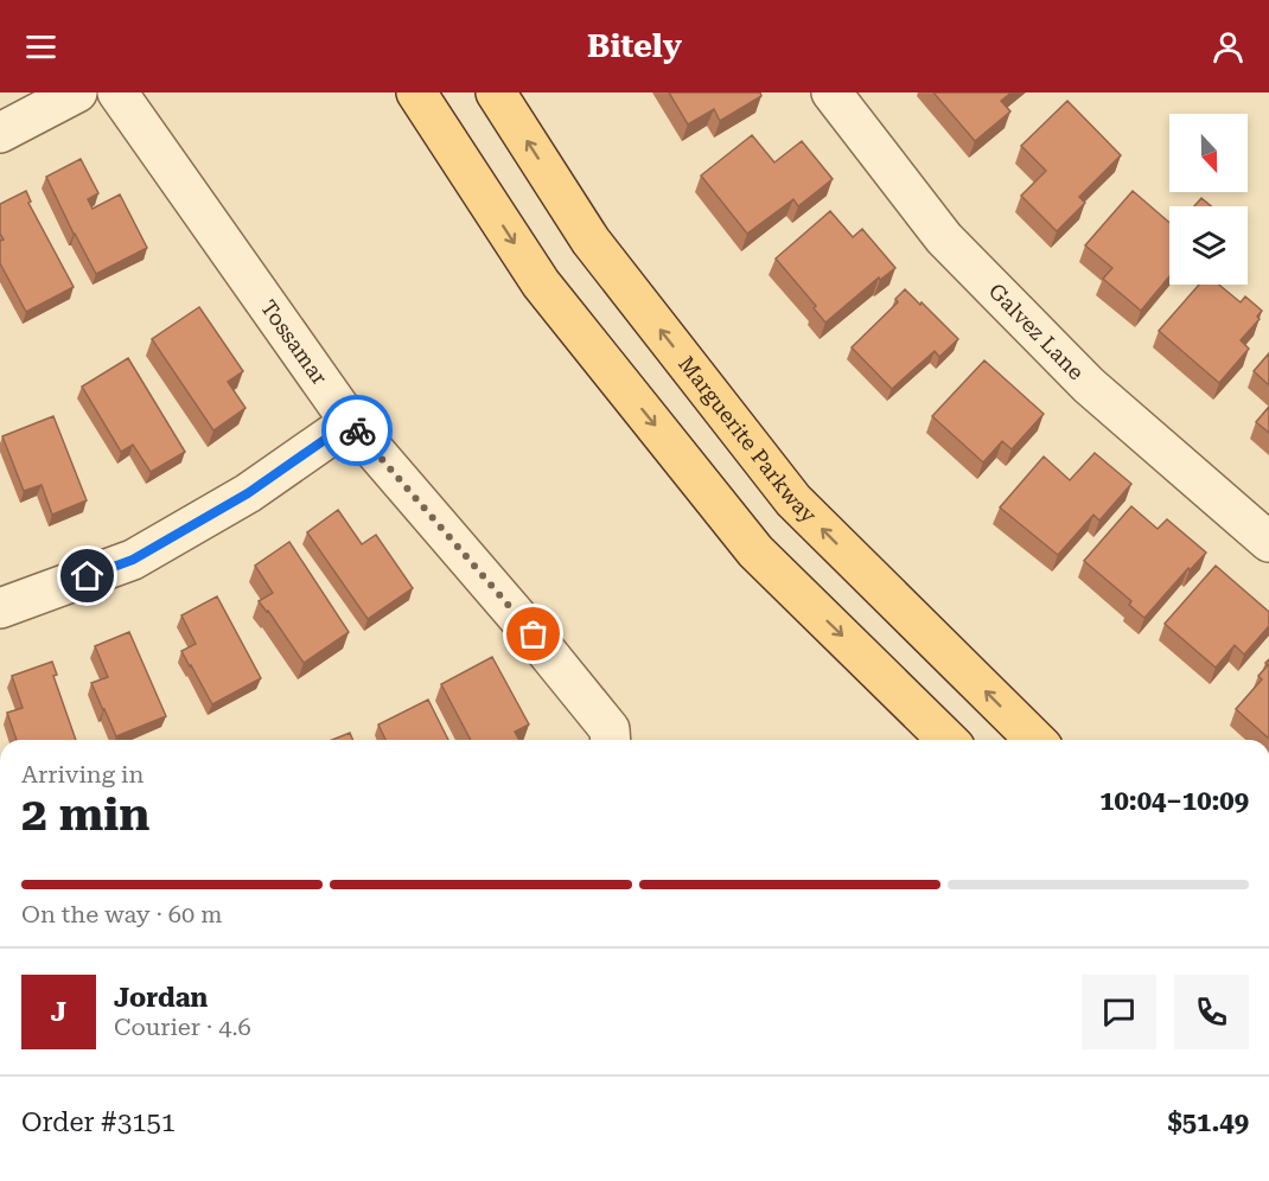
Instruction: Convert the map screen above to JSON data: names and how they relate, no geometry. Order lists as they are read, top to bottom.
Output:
{
  "streets": {
    "main road": ["Marguerite Parkway"],
    "street": ["Galvez Lane", "Tossamar"]
  },
  "north": "bottom",
  "page": {
    "header": "Bitely",
    "heading": ["2 min", "Arriving in", "10:04–10:09"],
    "panel": [
      "Jordan",
      "Courier · 4.6",
      "Order #3151",
      "$51.49"
    ],
    "bar": "On the way · 60 m",
    "round": "J"
  }
}
